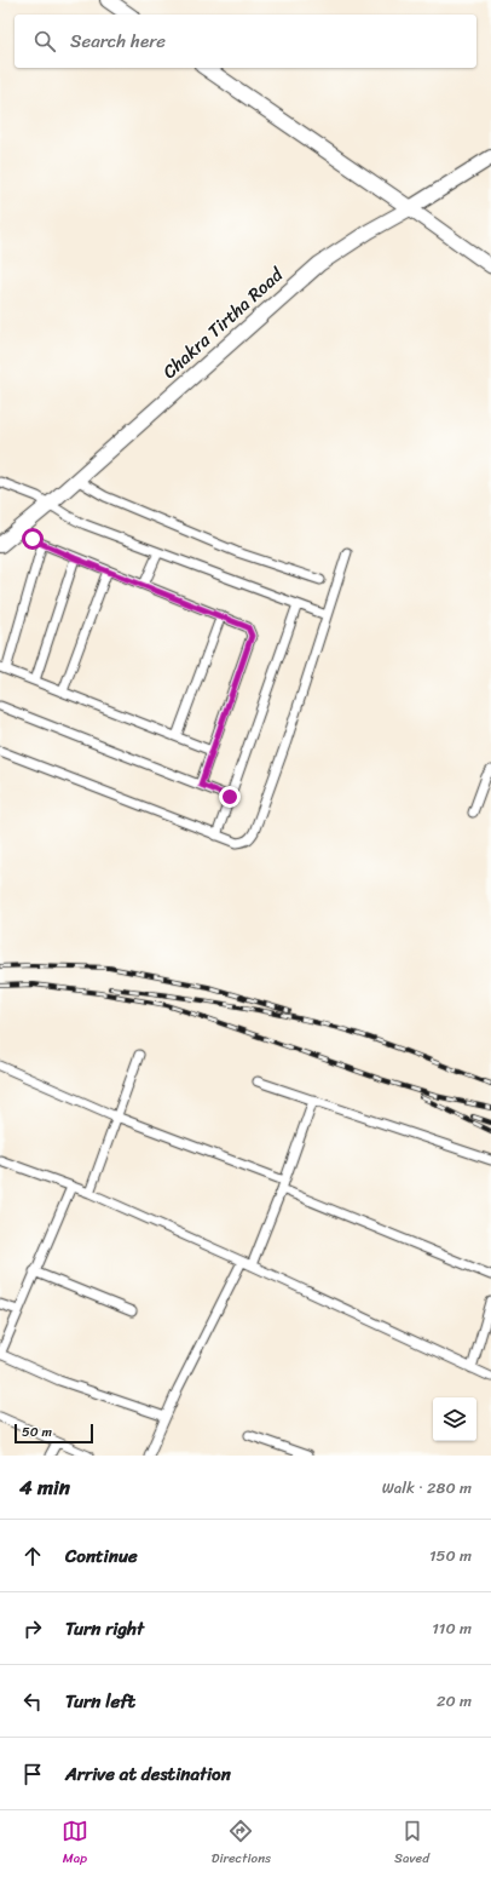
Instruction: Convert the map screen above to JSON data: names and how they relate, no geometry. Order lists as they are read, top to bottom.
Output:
{
  "streets": {
    "main road": ["Chakra Tirtha Road"]
  },
  "scale_bar": "50 m",
  "page": {
    "search": "Search here",
    "scale": "50 m",
    "heading": ["4 min", "Walk · 280 m"],
    "list": [
      ["Continue", "150 m"],
      ["Turn right", "110 m"],
      ["Turn left", "20 m"],
      "Arrive at destination"
    ],
    "nav": ["Map", "Directions", "Saved"]
  }
}
